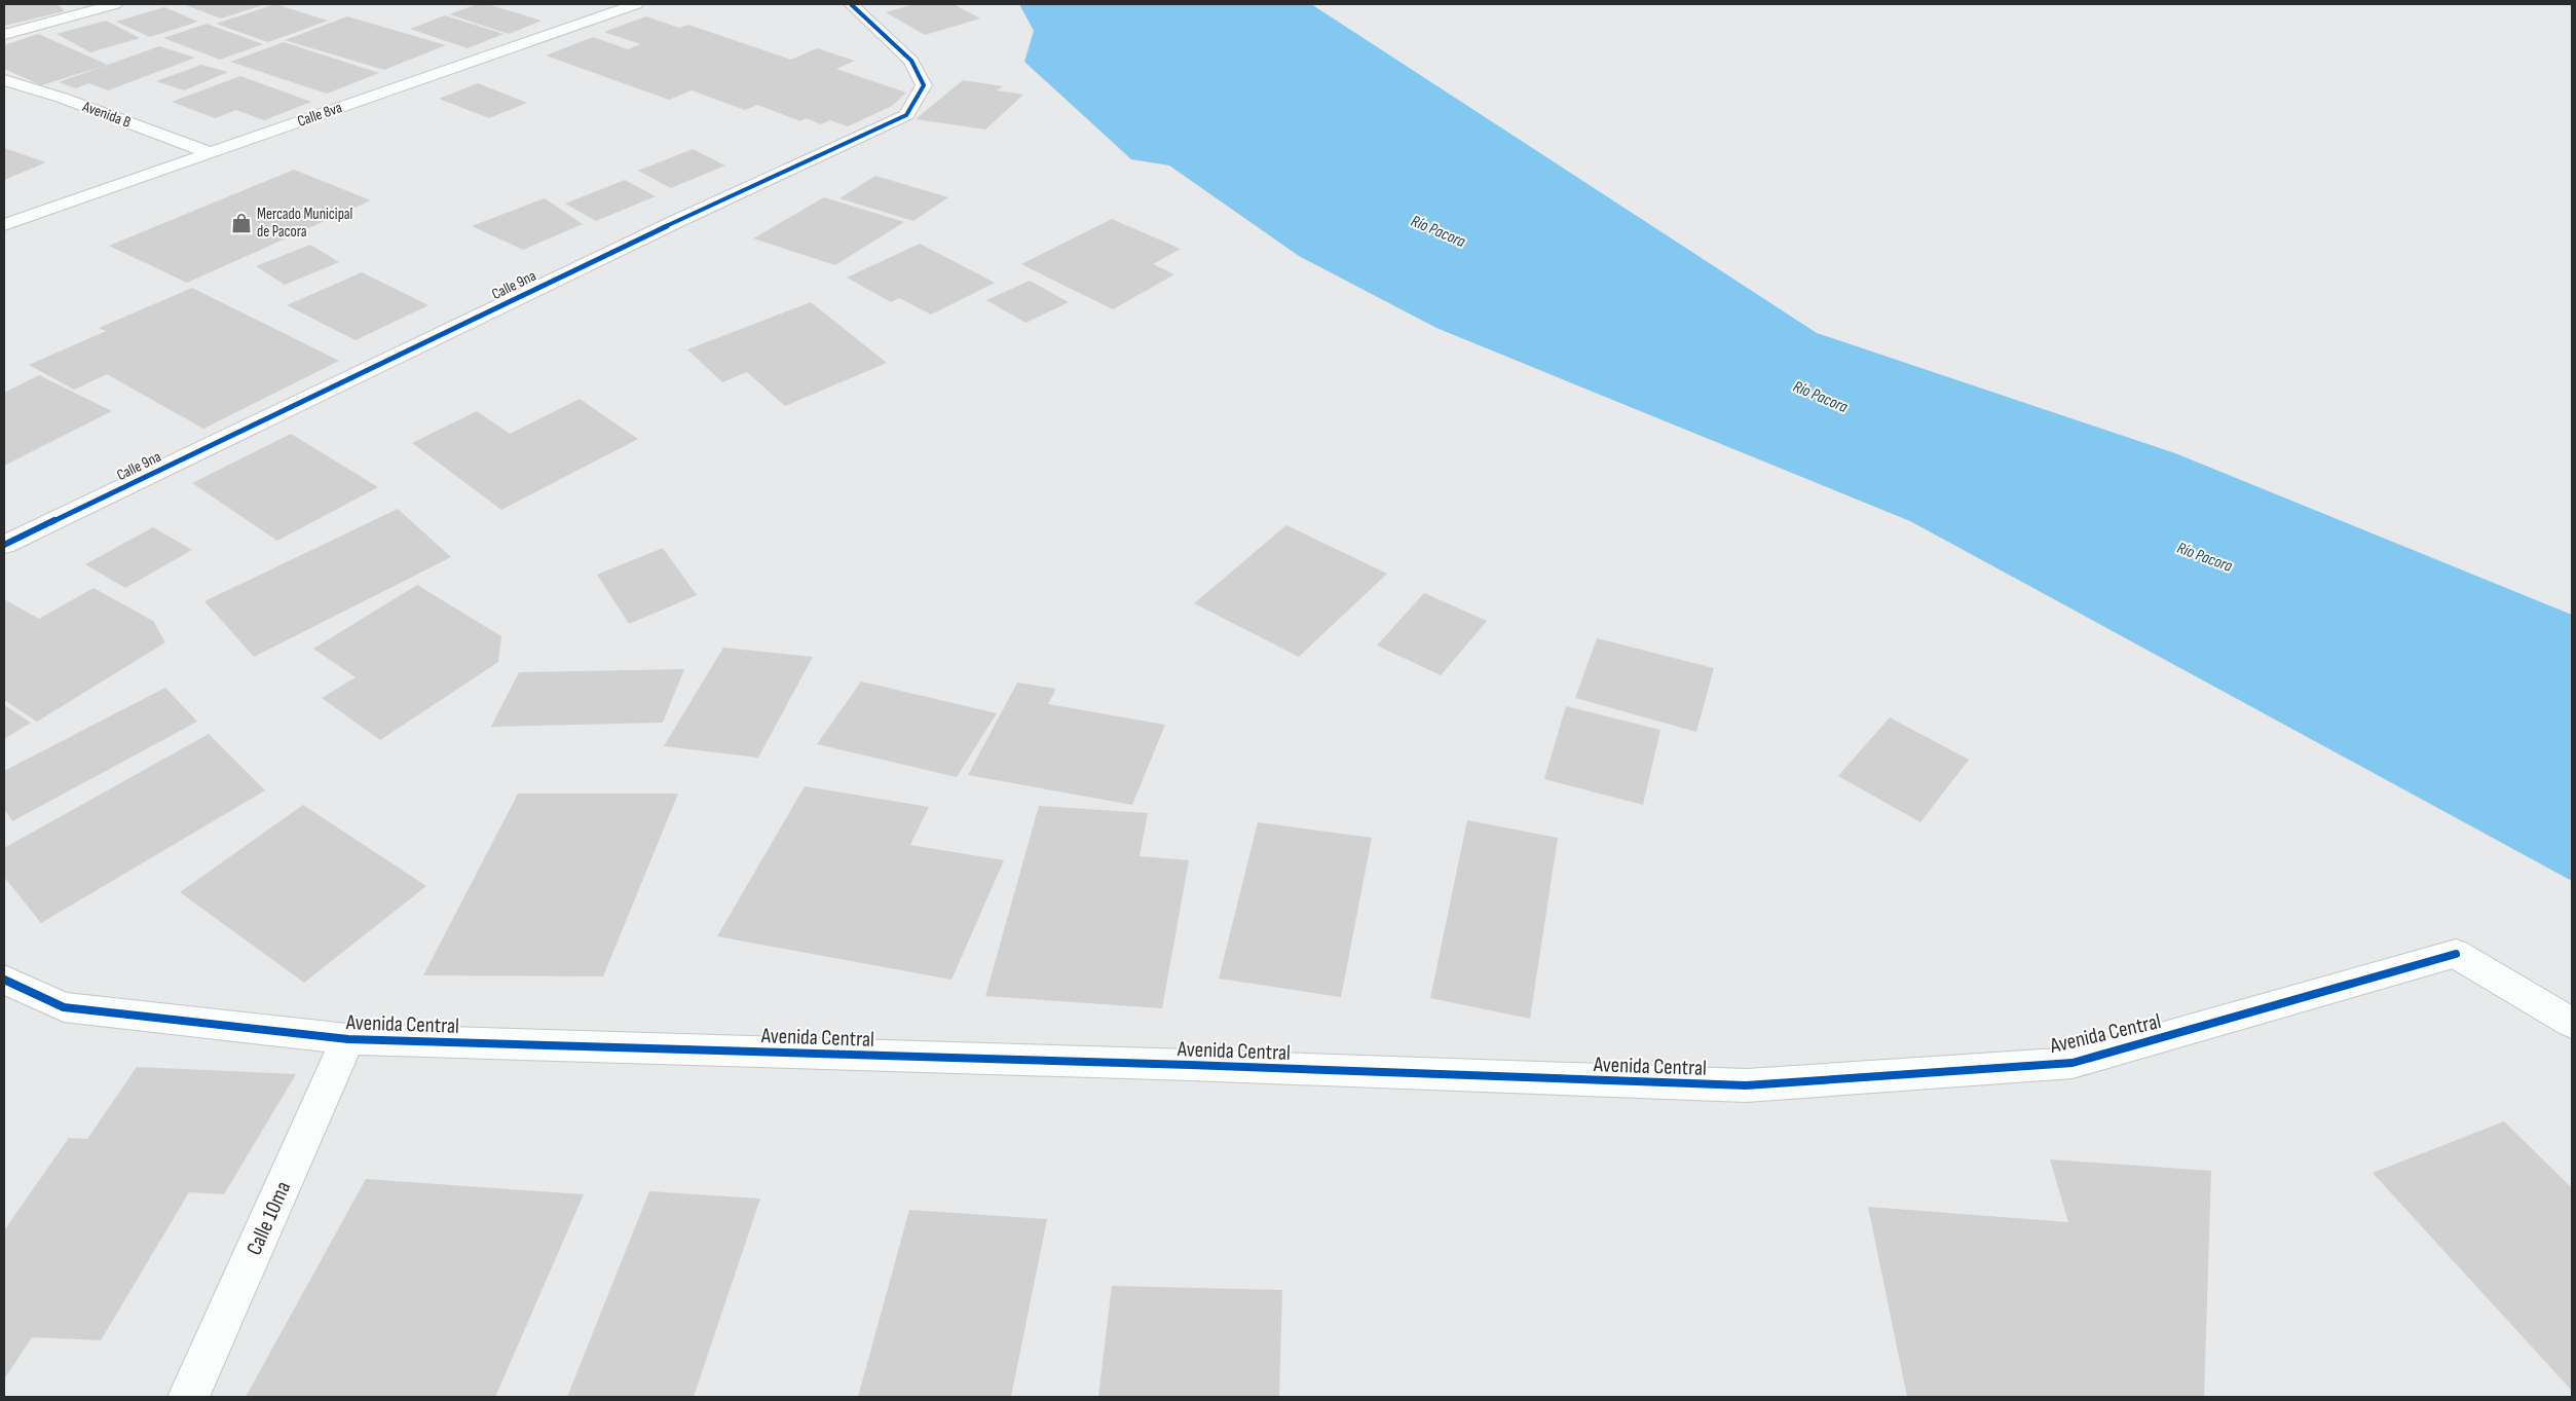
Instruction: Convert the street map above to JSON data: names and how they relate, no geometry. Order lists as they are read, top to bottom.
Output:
{
  "streets": {
    "street": [
      "Avenida B",
      "Calle 8va",
      "Calle 9na",
      "Avenida Central",
      "Calle 10ma"
    ]
  },
  "crossings": [
    ["Avenida B", "Calle 8va"],
    ["Avenida Central", "Calle 10ma"]
  ],
  "water": ["Río Pacora"],
  "places": {
    "shop": ["Mercado Municipal de Pacora"]
  }
}
